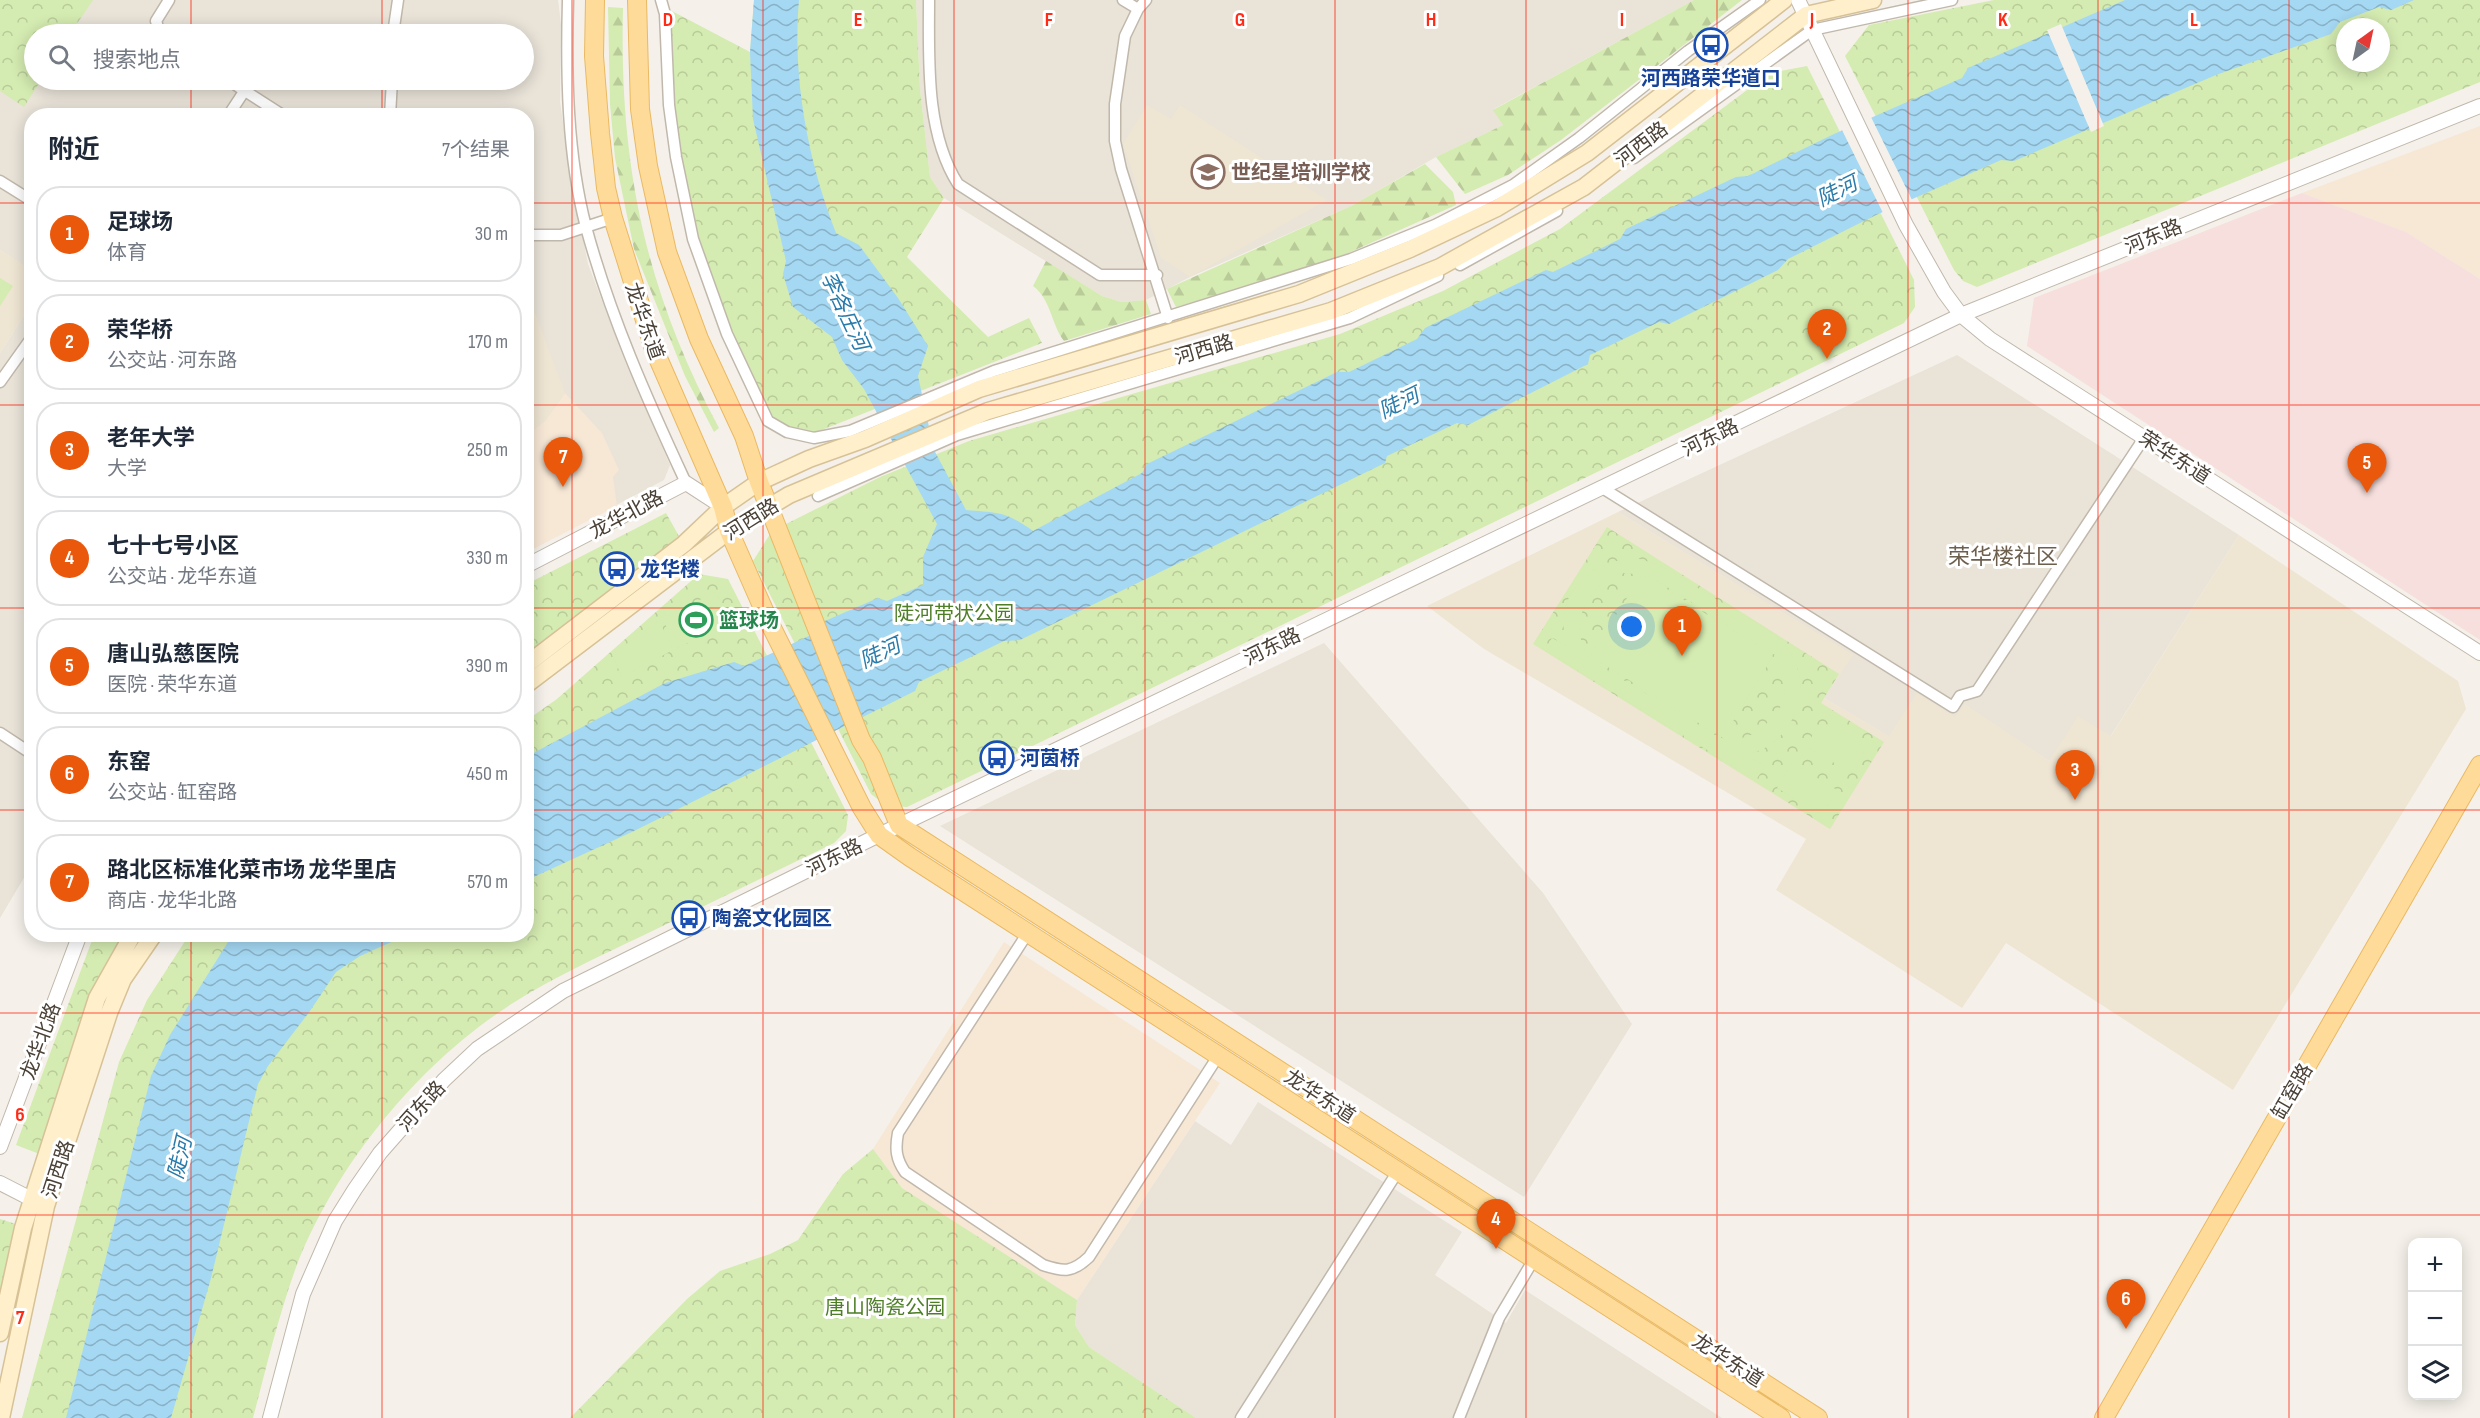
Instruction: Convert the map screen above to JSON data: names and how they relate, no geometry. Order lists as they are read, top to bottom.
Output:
{
  "streets": {
    "main road": ["河西路", "龙华东道", "缸窑路"],
    "street": ["河东路", "荣华东道", "龙华北路"]
  },
  "crossings": [
    ["河西路", "龙华东道"],
    ["河西路", "荣华东道"],
    ["河西路", "龙华北路"],
    ["河东路", "龙华东道"],
    ["河东路", "荣华东道"],
    ["龙华东道", "龙华北路"]
  ],
  "districts": ["荣华楼社区"],
  "water": ["陡河", "李各庄河"],
  "parks": ["陡河带状公园", "唐山陶瓷公园"],
  "places": {
    "bus stop": [
      "河西路荣华道口",
      "龙华楼",
      "河茵桥",
      "陶瓷文化园区"
    ],
    "school or university": ["世纪星培训学校"],
    "sports": ["篮球场"]
  },
  "north": "top right",
  "page": {
    "search": "搜索地点",
    "heading": ["附近", "7个结果"],
    "list": [
      {
        "mark": "1",
        "name": "足球场",
        "note": "体育",
        "value": "30 m"
      },
      {
        "mark": "2",
        "name": "荣华桥",
        "note": "公交站 · 河东路",
        "value": "170 m"
      },
      {
        "mark": "3",
        "name": "老年大学",
        "note": "大学",
        "value": "250 m"
      },
      {
        "mark": "4",
        "name": "七十七号小区",
        "note": "公交站 · 龙华东道",
        "value": "330 m"
      },
      {
        "mark": "5",
        "name": "唐山弘慈医院",
        "note": "医院 · 荣华东道",
        "value": "390 m"
      },
      {
        "mark": "6",
        "name": "东窑",
        "note": "公交站 · 缸窑路",
        "value": "450 m"
      },
      {
        "mark": "7",
        "name": "路北区标准化菜市场 龙华里店",
        "note": "商店 · 龙华北路",
        "value": "570 m"
      }
    ],
    "pins": [
      "2",
      "7",
      "5",
      "1",
      "3",
      "4",
      "6"
    ],
    "map_buttons": ["+", "−"]
  },
  "grid": {
    "columns": [
      "D",
      "E",
      "F",
      "G",
      "H",
      "I",
      "J",
      "K",
      "L"
    ],
    "rows": ["6", "7"]
  }
}
